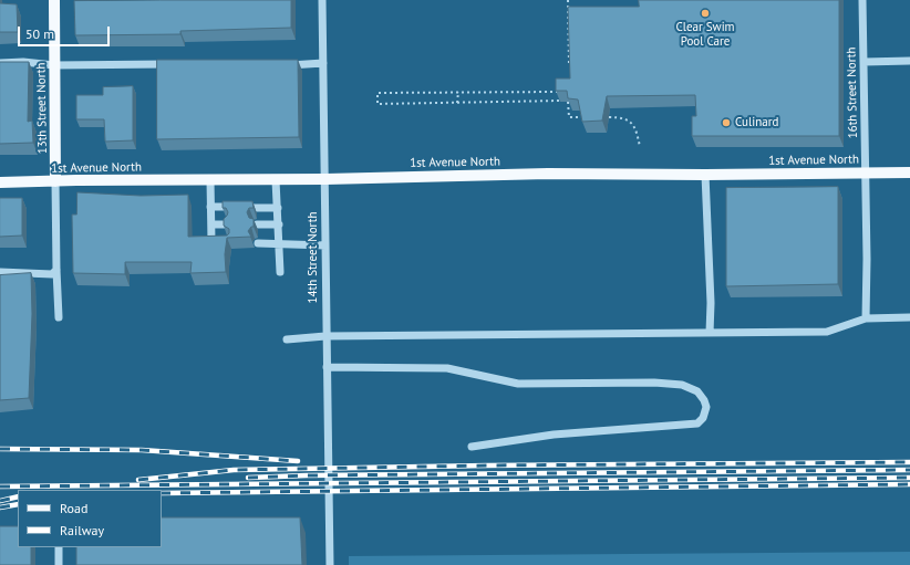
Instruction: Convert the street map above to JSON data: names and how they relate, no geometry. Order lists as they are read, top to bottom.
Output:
{
  "streets": {
    "main road": ["13th Street North", "1st Avenue North"],
    "street": ["16th Street North", "14th Street North"]
  },
  "crossings": [
    ["16th Street North", "1st Avenue North"],
    ["13th Street North", "1st Avenue North"],
    ["1st Avenue North", "14th Street North"]
  ],
  "places": ["Clear Swim Pool Care", "Culinard"],
  "legend": ["Road", "Railway"],
  "scale_bar": "50 m"
}
